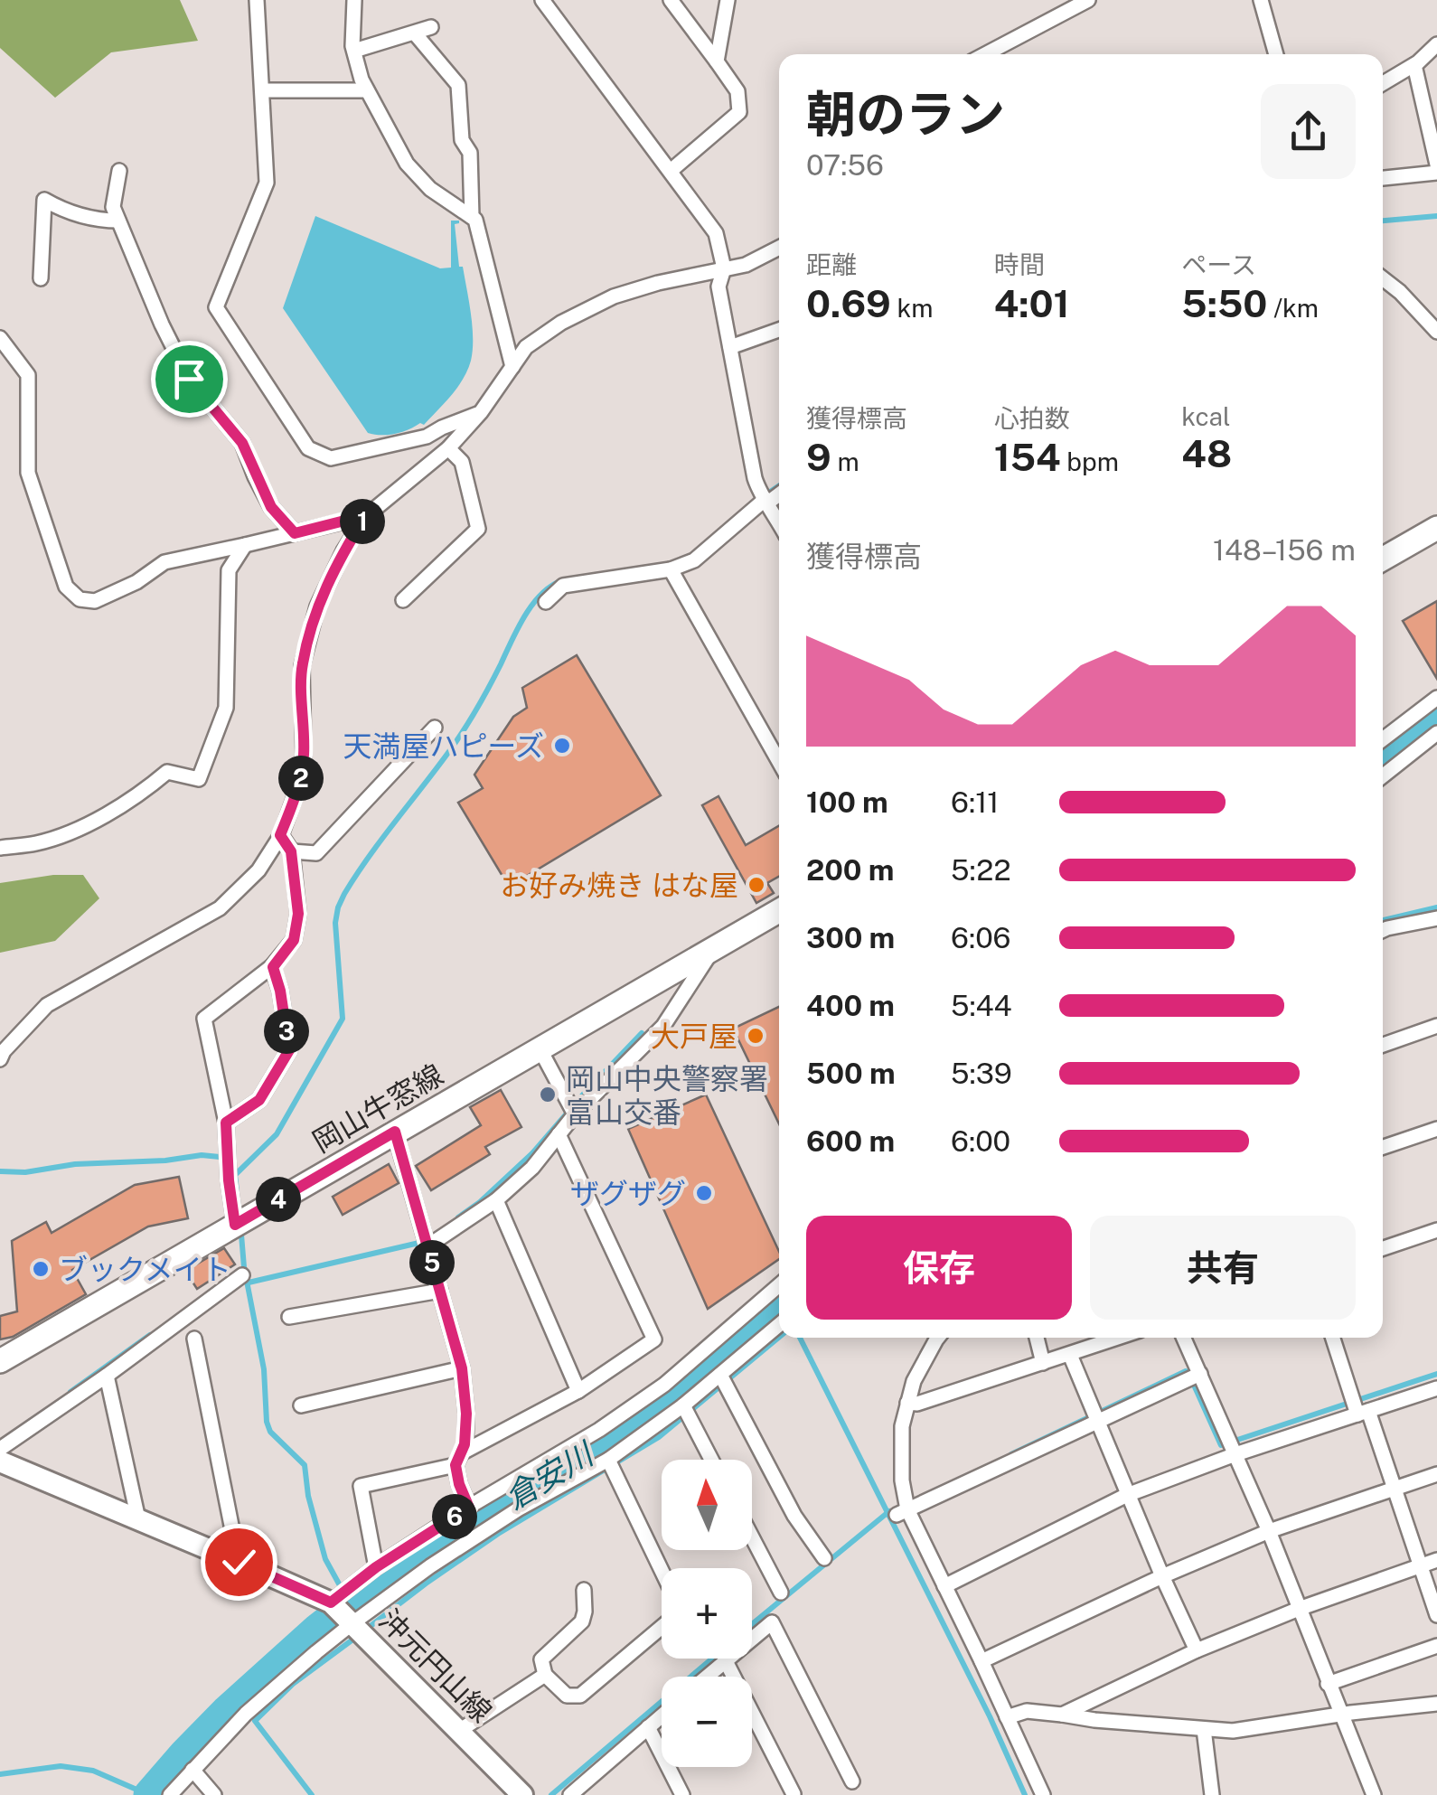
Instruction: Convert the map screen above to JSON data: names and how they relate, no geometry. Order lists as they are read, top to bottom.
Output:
{
  "streets": {
    "main road": ["岡山牛窓線", "沖元円山線"]
  },
  "water": ["倉安川"],
  "places": [
    "天満屋ハピーズ",
    "お好み焼き はな屋",
    "大戸屋",
    "岡山中央警察署 富山交番",
    "ザグザグ",
    "ブックメイト"
  ],
  "north": "top",
  "page": {
    "heading": ["朝のラン", "07:56"],
    "stats": [
      ["距離", "0.69 km"],
      ["時間", "4:01"],
      ["ペース", "5:50 /km"],
      ["獲得標高", "9 m"],
      ["心拍数", "154 bpm"],
      ["kcal", "48"]
    ],
    "pins": [
      "1",
      "2",
      "3",
      "4",
      "5",
      "6"
    ],
    "chart": ["獲得標高", "148–156 m"],
    "list": [
      {
        "name": "100 m",
        "note": "6:11"
      },
      {
        "name": "200 m",
        "note": "5:22"
      },
      {
        "name": "300 m",
        "note": "6:06"
      },
      {
        "name": "400 m",
        "note": "5:44"
      },
      {
        "name": "500 m",
        "note": "5:39"
      },
      {
        "name": "600 m",
        "note": "6:00"
      }
    ],
    "buttons": ["保存", "共有"],
    "map_buttons": ["+", "−"]
  }
}
